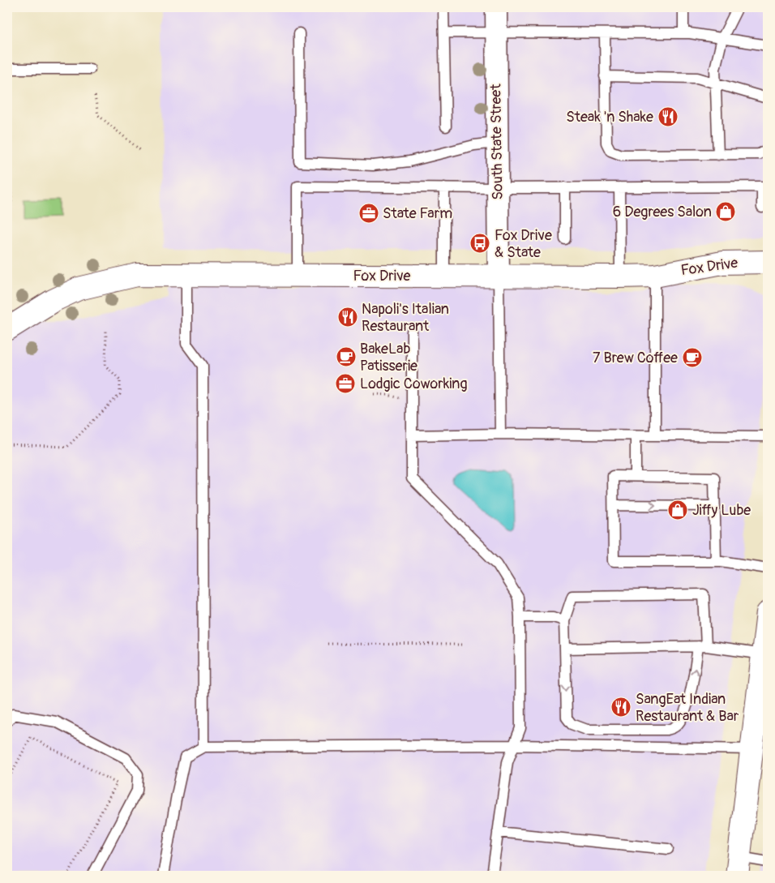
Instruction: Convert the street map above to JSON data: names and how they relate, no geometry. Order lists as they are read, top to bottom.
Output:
{
  "streets": {
    "street": ["South State Street", "Fox Drive"]
  },
  "crossings": [
    ["South State Street", "Fox Drive"]
  ],
  "places": {
    "restaurant": ["Steak 'n Shake", "Napoli's Italian Restaurant", "SangEat Indian Restaurant & Bar"],
    "shop": ["6 Degrees Salon", "Jiffy Lube"],
    "office": ["State Farm", "Lodgic Coworking"],
    "bus stop": ["Fox Drive & State"],
    "cafe": ["BakeLab Patisserie", "7 Brew Coffee"]
  }
}
